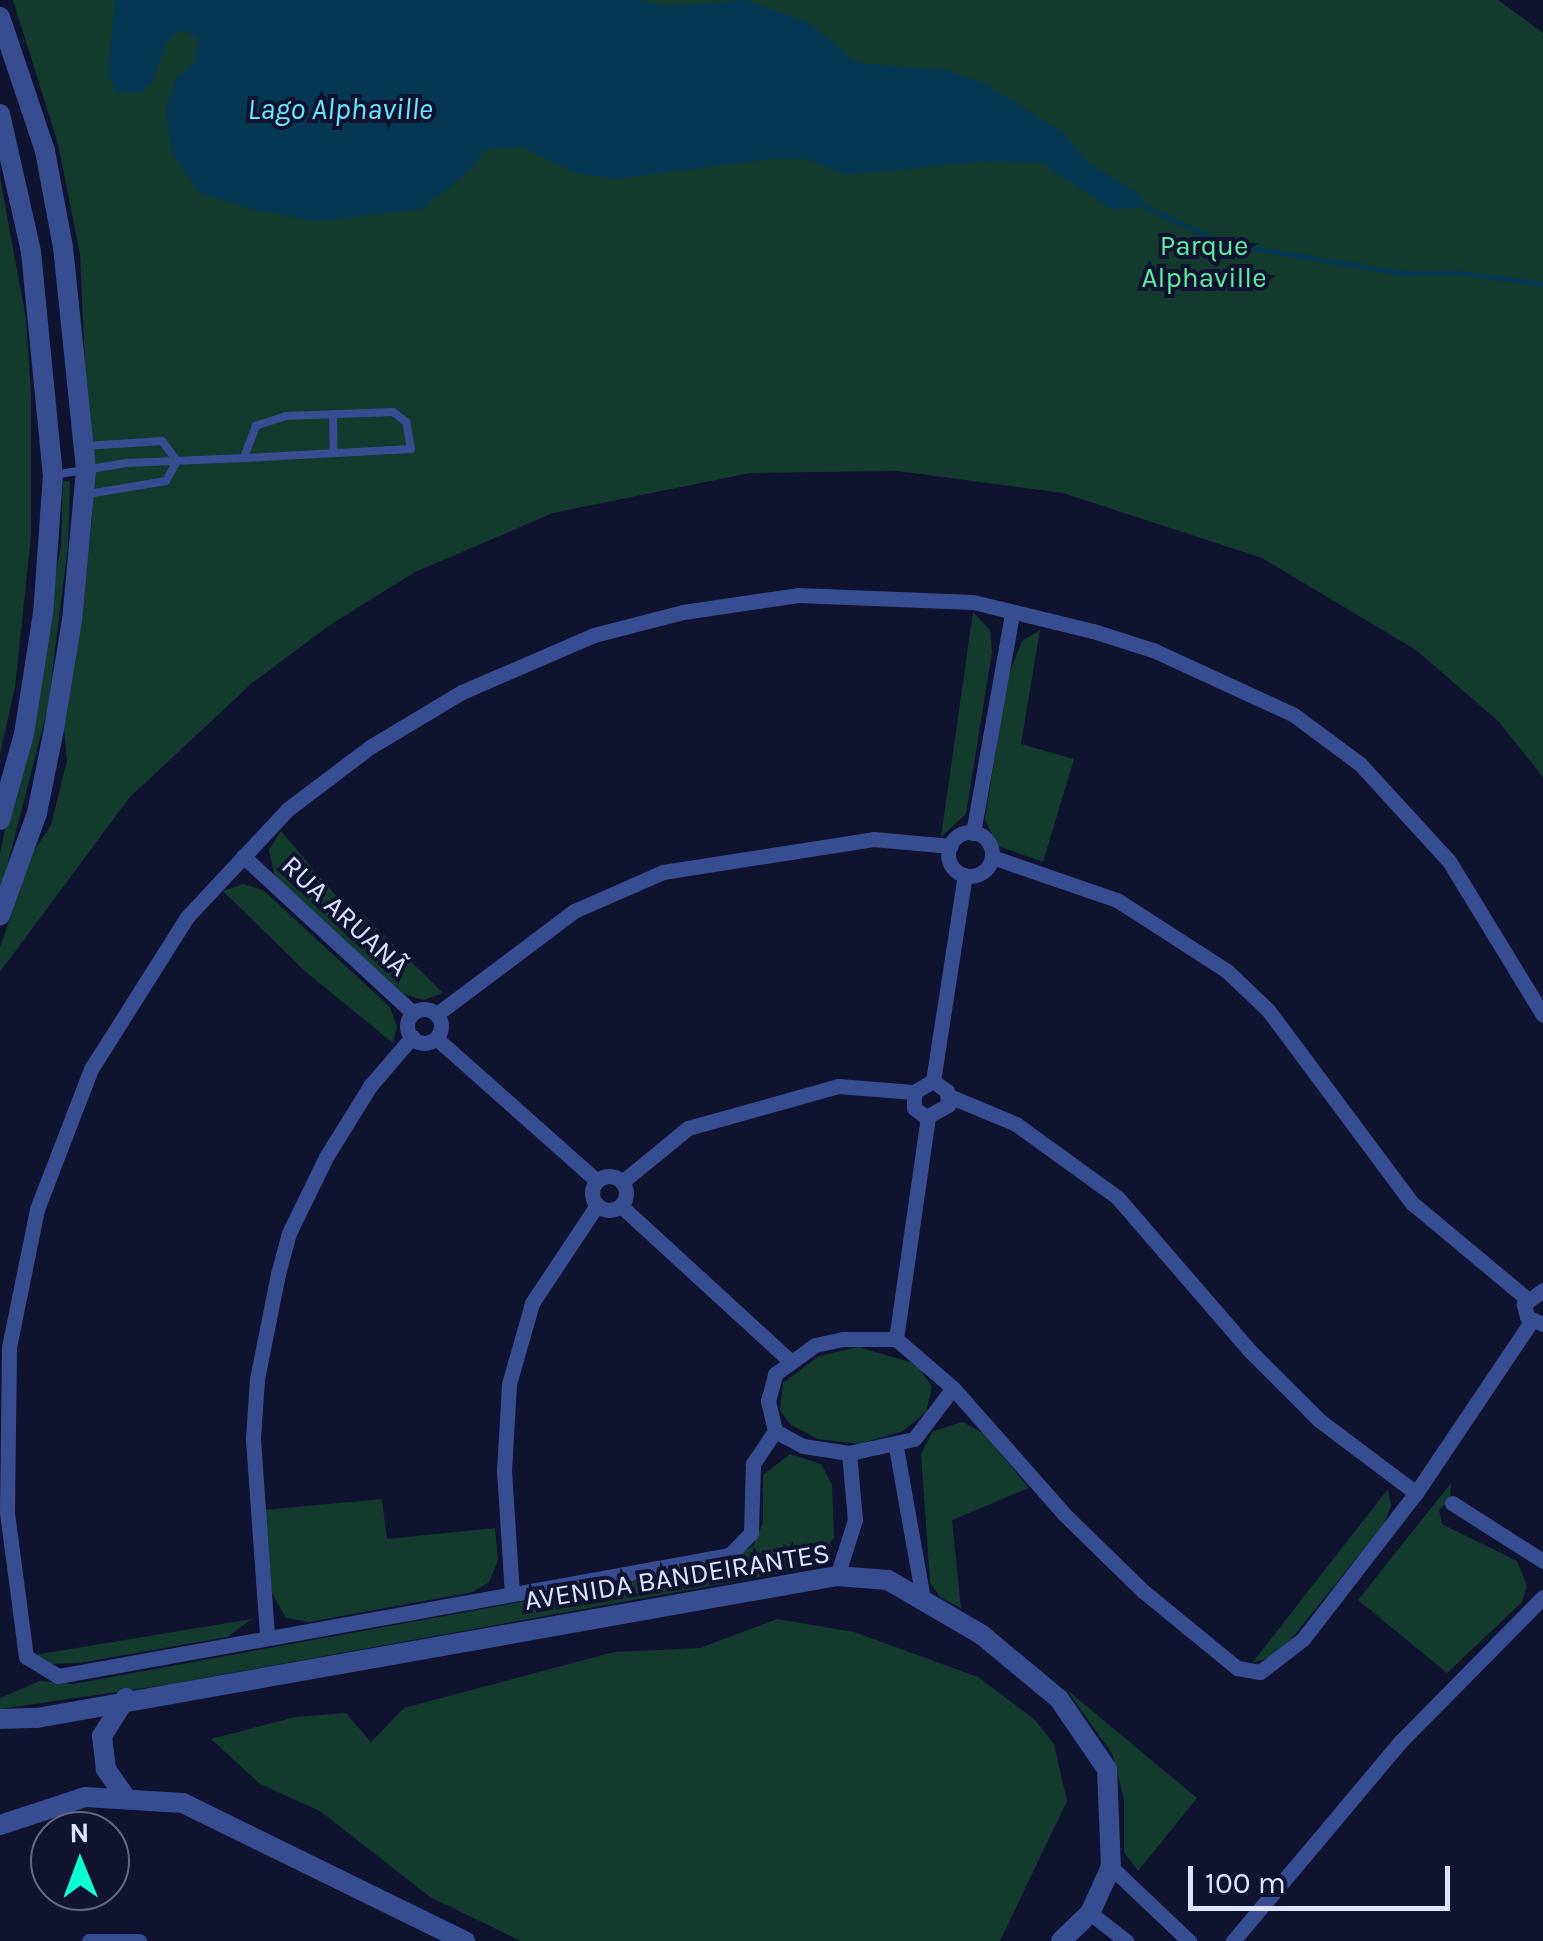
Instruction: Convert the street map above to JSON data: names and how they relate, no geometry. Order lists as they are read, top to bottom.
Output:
{
  "streets": {
    "street": ["RUA ARUANÃ", "AVENIDA BANDEIRANTES"]
  },
  "water": ["Lago Alphaville"],
  "parks": ["Parque Alphaville"],
  "scale_bar": "100 m",
  "north": "top"
}
